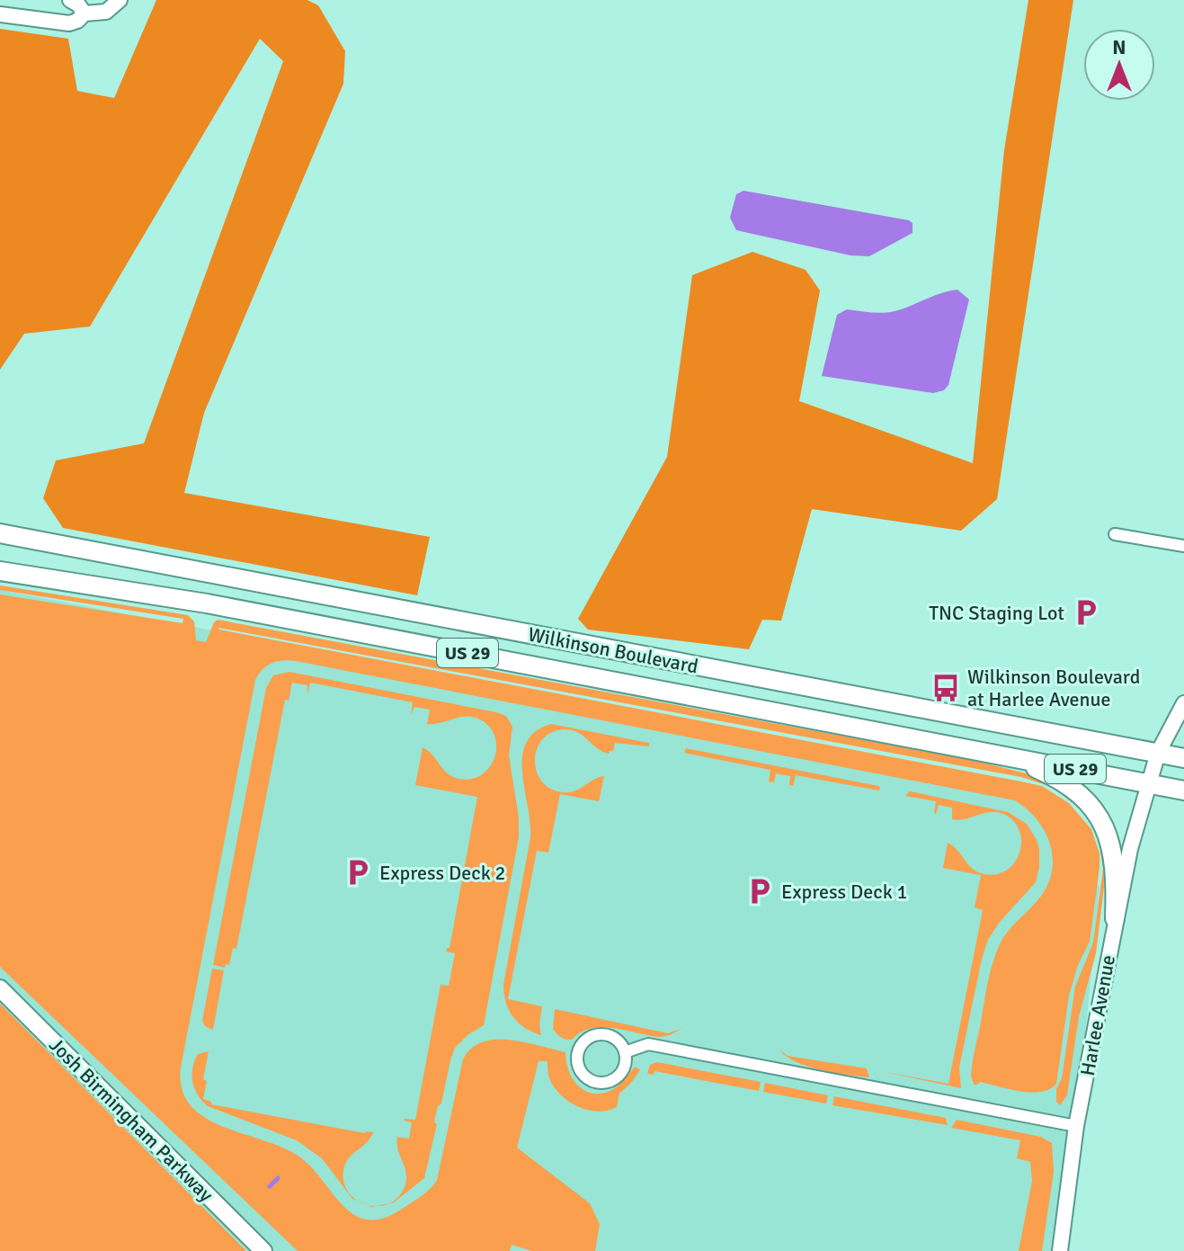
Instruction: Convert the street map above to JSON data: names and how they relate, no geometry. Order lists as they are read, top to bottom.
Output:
{
  "streets": {
    "main road": ["Wilkinson Boulevard", "US 29", "Josh Birmingham Parkway"],
    "street": ["Harlee Avenue"]
  },
  "crossings": [
    ["Wilkinson Boulevard", "Harlee Avenue"]
  ],
  "places": {
    "parking": ["TNC Staging Lot", "Express Deck 2", "Express Deck 1"],
    "bus stop": ["Wilkinson Boulevard at Harlee Avenue"]
  },
  "north": "top"
}
